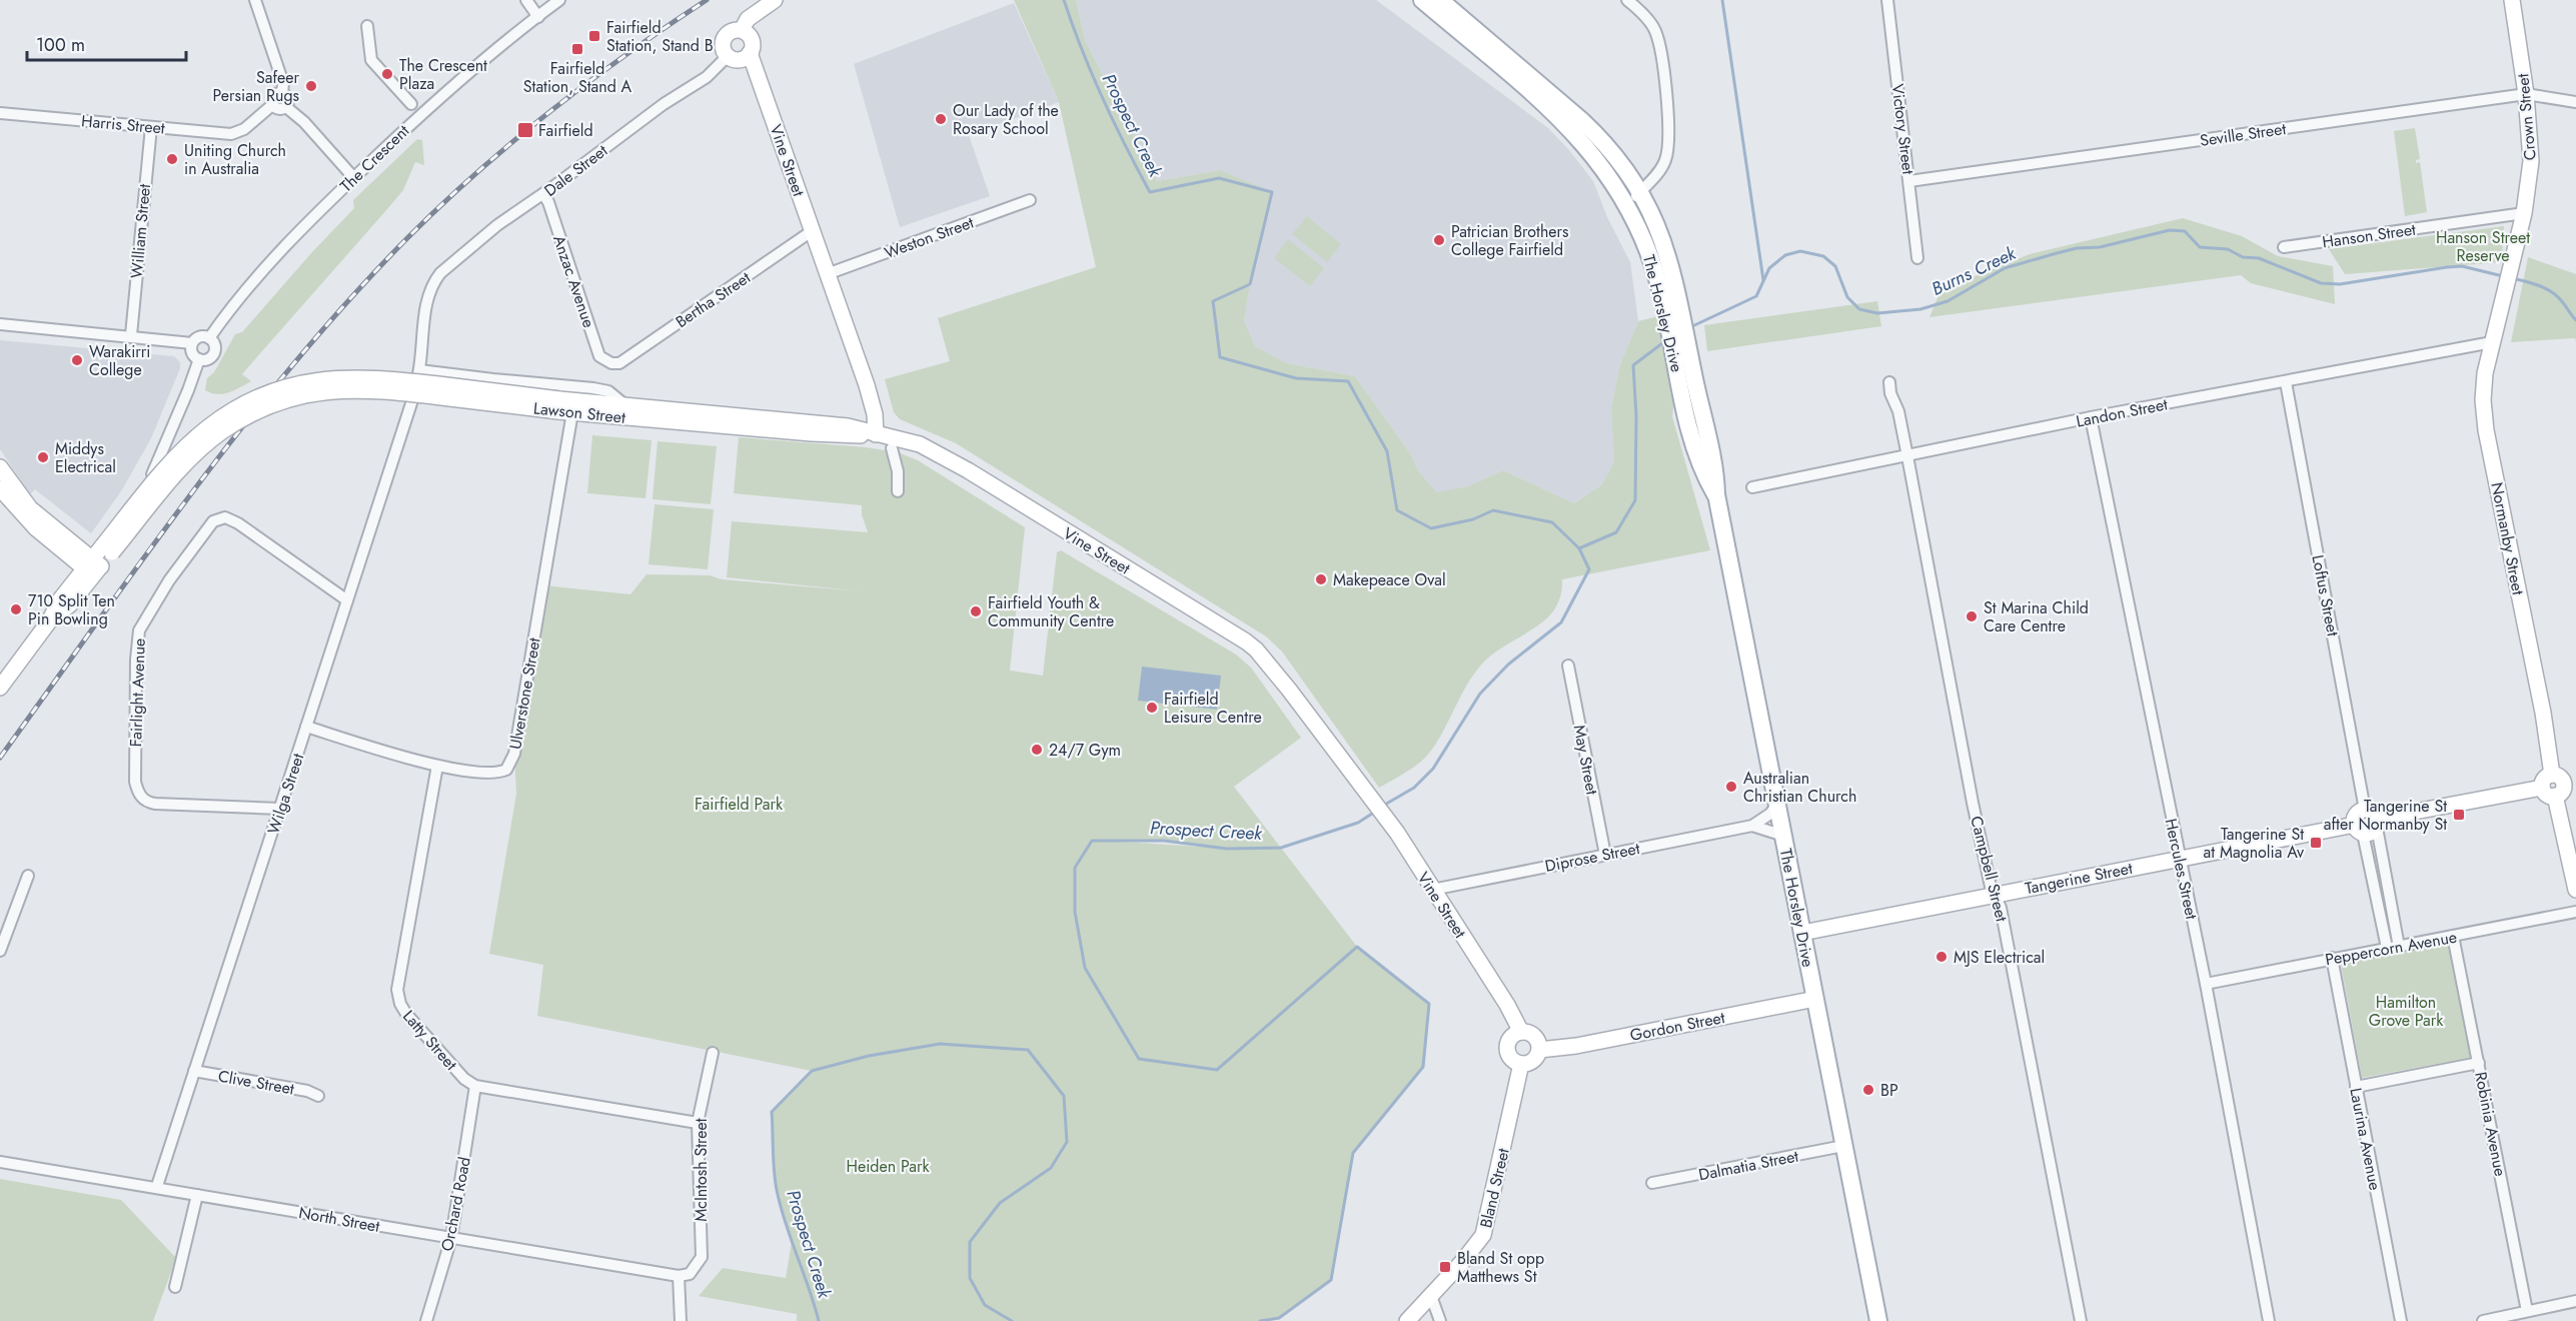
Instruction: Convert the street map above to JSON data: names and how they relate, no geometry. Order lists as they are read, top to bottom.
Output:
{
  "streets": {
    "main road": [
      "Crown Street",
      "Vine Street",
      "The Horsley Drive",
      "Lawson Street",
      "Normanby Street",
      "Tangerine Street",
      "Gordon Street",
      "Bland Street"
    ],
    "street": [
      "Harris Street",
      "Victory Street",
      "Seville Street",
      "The Crescent",
      "Dale Street",
      "William Street",
      "Hanson Street",
      "Weston Street",
      "Anzac Avenue",
      "Bertha Street",
      "Landon Street",
      "Loftus Street",
      "Fairlight Avenue",
      "Ulverstone Street",
      "May Street",
      "Wilga Street",
      "Diprose Street",
      "Campbell Street",
      "Hercules Street",
      "Peppercorn Avenue",
      "Latty Street",
      "Clive Street",
      "Robinia Avenue",
      "Laurina Avenue",
      "Dalmatia Street",
      "McIntosh Street",
      "Orchard Road",
      "North Street"
    ]
  },
  "crossings": [
    ["Crown Street", "Seville Street"],
    ["Crown Street", "Hanson Street"],
    ["Crown Street", "Normanby Street"],
    ["Harris Street", "William Street"],
    ["Victory Street", "Seville Street"],
    ["Vine Street", "Dale Street"],
    ["Vine Street", "Weston Street"],
    ["Vine Street", "Bertha Street"],
    ["Vine Street", "Lawson Street"],
    ["Vine Street", "Diprose Street"],
    ["Vine Street", "Gordon Street"],
    ["Vine Street", "Bland Street"],
    ["Dale Street", "Anzac Avenue"],
    ["Dale Street", "Lawson Street"],
    ["Anzac Avenue", "Bertha Street"],
    ["The Horsley Drive", "Diprose Street"],
    ["The Horsley Drive", "Tangerine Street"],
    ["The Horsley Drive", "Gordon Street"],
    ["The Horsley Drive", "Dalmatia Street"],
    ["Lawson Street", "Ulverstone Street"],
    ["Landon Street", "Normanby Street"],
    ["Landon Street", "Loftus Street"],
    ["Landon Street", "Campbell Street"],
    ["Landon Street", "Hercules Street"],
    ["Normanby Street", "Tangerine Street"],
    ["Fairlight Avenue", "Wilga Street"],
    ["Ulverstone Street", "Wilga Street"],
    ["Ulverstone Street", "Latty Street"],
    ["May Street", "Diprose Street"],
    ["Wilga Street", "Clive Street"],
    ["Wilga Street", "North Street"],
    ["Campbell Street", "Tangerine Street"],
    ["Hercules Street", "Tangerine Street"],
    ["Hercules Street", "Peppercorn Avenue"],
    ["Peppercorn Avenue", "Robinia Avenue"],
    ["Peppercorn Avenue", "Laurina Avenue"],
    ["Gordon Street", "Bland Street"],
    ["Latty Street", "Orchard Road"],
    ["McIntosh Street", "North Street"],
    ["Orchard Road", "North Street"]
  ],
  "water": ["Prospect Creek", "Burns Creek"],
  "parks": [
    "Hanson Street Reserve",
    "Fairfield Park",
    "Hamilton Grove Park",
    "Heiden Park"
  ],
  "places": {
    "transit": [
      "Fairfield Station, Stand B",
      "Fairfield Station, Stand A",
      "Fairfield",
      "Tangerine St after Normanby St",
      "Tangerine St at Magnolia Av",
      "Bland St opp Matthews St"
    ],
    "other": [
      "The Crescent Plaza",
      "Safeer Persian Rugs",
      "Our Lady of the Rosary School",
      "Uniting Church in Australia",
      "Patrician Brothers College Fairfield",
      "Warakirri College",
      "Middys Electrical",
      "Makepeace Oval",
      "710 Split Ten Pin Bowling",
      "Fairfield Youth & Community Centre",
      "St Marina Child Care Centre",
      "Fairfield Leisure Centre",
      "24/7 Gym",
      "Australian Christian Church",
      "MJS Electrical",
      "BP"
    ]
  },
  "scale_bar": "100 m"
}
